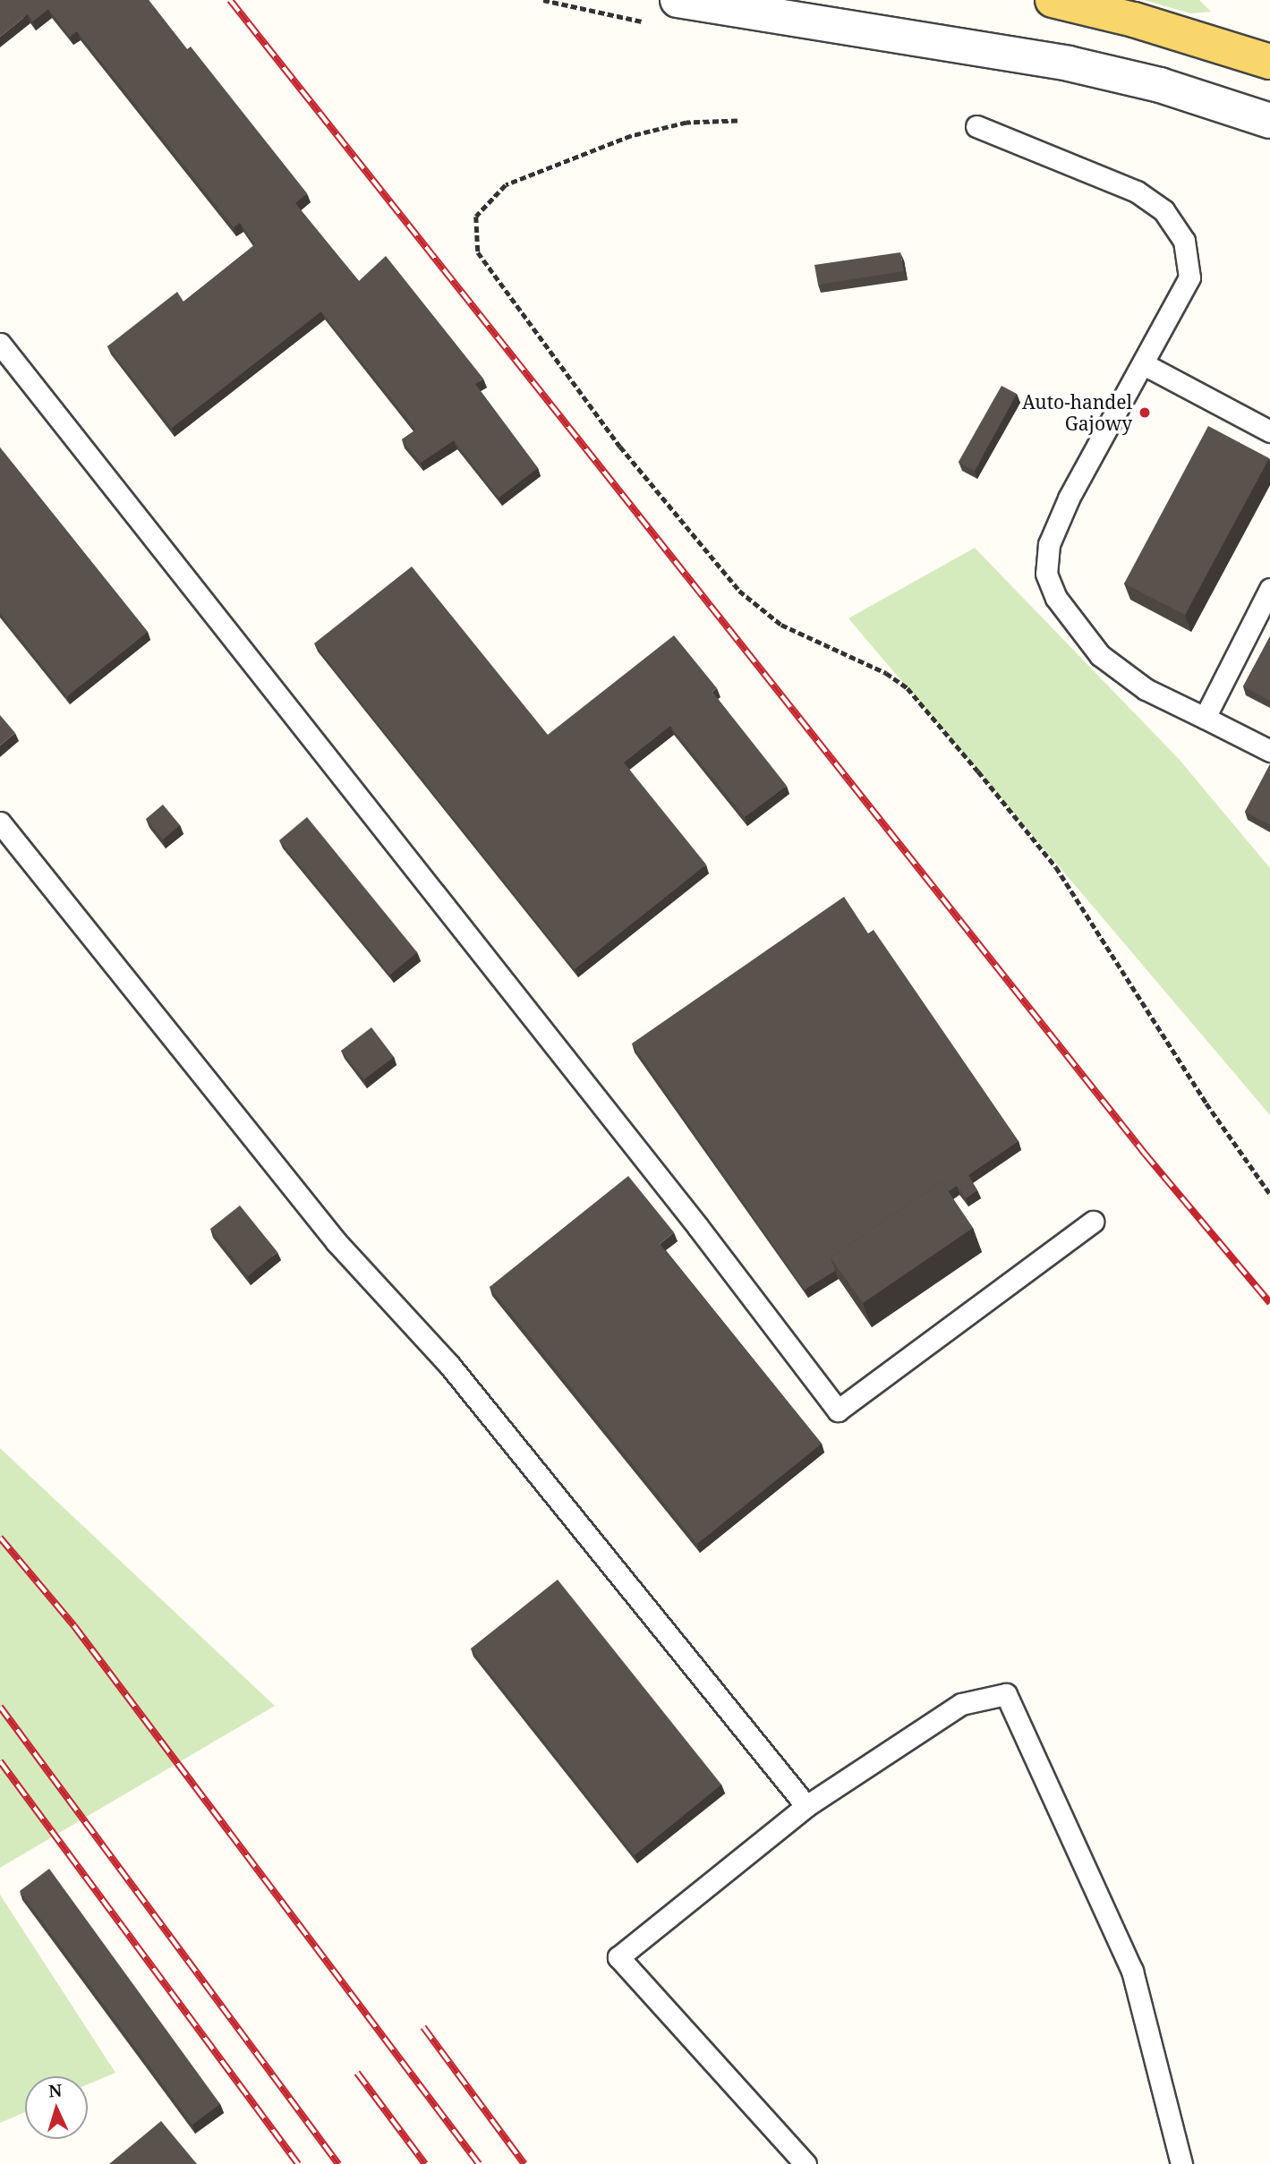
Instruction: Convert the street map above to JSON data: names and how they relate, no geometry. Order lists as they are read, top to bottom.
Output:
{
  "places": ["Auto-handel Gajowy"],
  "north": "top"
}
